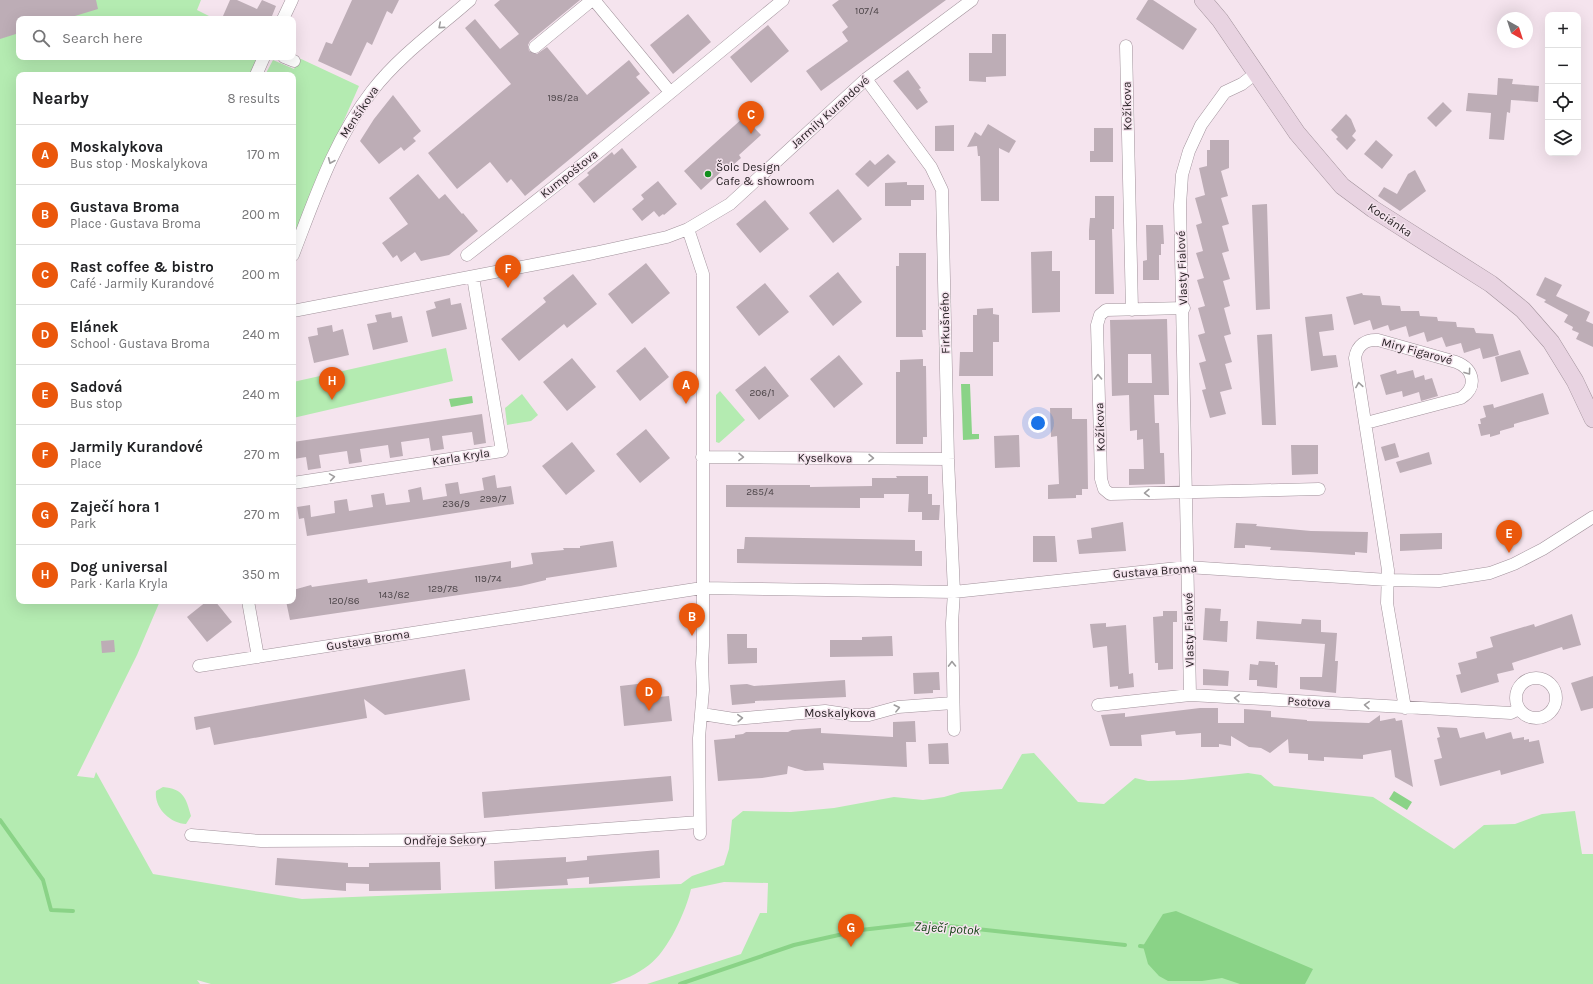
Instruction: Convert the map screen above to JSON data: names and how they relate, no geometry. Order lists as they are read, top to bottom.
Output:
{
  "streets": {
    "street": [
      "Kožíkova",
      "Menšíkova",
      "Jarmily Kurandové",
      "Kumpoštova",
      "Kociánka",
      "Vlasty Fialové",
      "Firkušného",
      "Miry Figarové",
      "Karla Kryla",
      "Kyselkova",
      "Gustava Broma",
      "Psotova",
      "Moskalykova",
      "Ondřeje Sekory"
    ]
  },
  "crossings": [
    ["Kožíkova", "Vlasty Fialové"],
    ["Jarmily Kurandové", "Firkušného"],
    ["Jarmily Kurandové", "Karla Kryla"],
    ["Kociánka", "Vlasty Fialové"],
    ["Vlasty Fialové", "Gustava Broma"],
    ["Vlasty Fialové", "Psotova"],
    ["Firkušného", "Kyselkova"],
    ["Firkušného", "Gustava Broma"],
    ["Miry Figarové", "Gustava Broma"],
    ["Miry Figarové", "Psotova"],
    ["Moskalykova", "Ondřeje Sekory"]
  ],
  "one_way": [
    "Menšíkova",
    "Kyselkova",
    "Psotova",
    "Moskalykova"
  ],
  "water": ["Zaječí potok"],
  "places": ["Šolc Design Cafe & showroom"],
  "house_numbers": [
    "107/4",
    "198/2a",
    "206/1",
    "285/4",
    "299/7",
    "236/9",
    "119/74",
    "129/78",
    "143/82",
    "120/86"
  ],
  "north": "bottom right",
  "page": {
    "map_buttons": ["+", "−"],
    "search": "Search here",
    "heading": ["Nearby", "8 results"],
    "pins": [
      "C",
      "F",
      "H",
      "A",
      "E",
      "B",
      "D",
      "G"
    ],
    "list": [
      {
        "mark": "A",
        "name": "Moskalykova",
        "note": "Bus stop · Moskalykova",
        "value": "170 m"
      },
      {
        "mark": "B",
        "name": "Gustava Broma",
        "note": "Place · Gustava Broma",
        "value": "200 m"
      },
      {
        "mark": "C",
        "name": "Rast coffee & bistro",
        "note": "Café · Jarmily Kurandové",
        "value": "200 m"
      },
      {
        "mark": "D",
        "name": "Elánek",
        "note": "School · Gustava Broma",
        "value": "240 m"
      },
      {
        "mark": "E",
        "name": "Sadová",
        "note": "Bus stop",
        "value": "240 m"
      },
      {
        "mark": "F",
        "name": "Jarmily Kurandové",
        "note": "Place",
        "value": "270 m"
      },
      {
        "mark": "G",
        "name": "Zaječí hora 1",
        "note": "Park",
        "value": "270 m"
      },
      {
        "mark": "H",
        "name": "Dog universal",
        "note": "Park · Karla Kryla",
        "value": "350 m"
      }
    ]
  }
}
